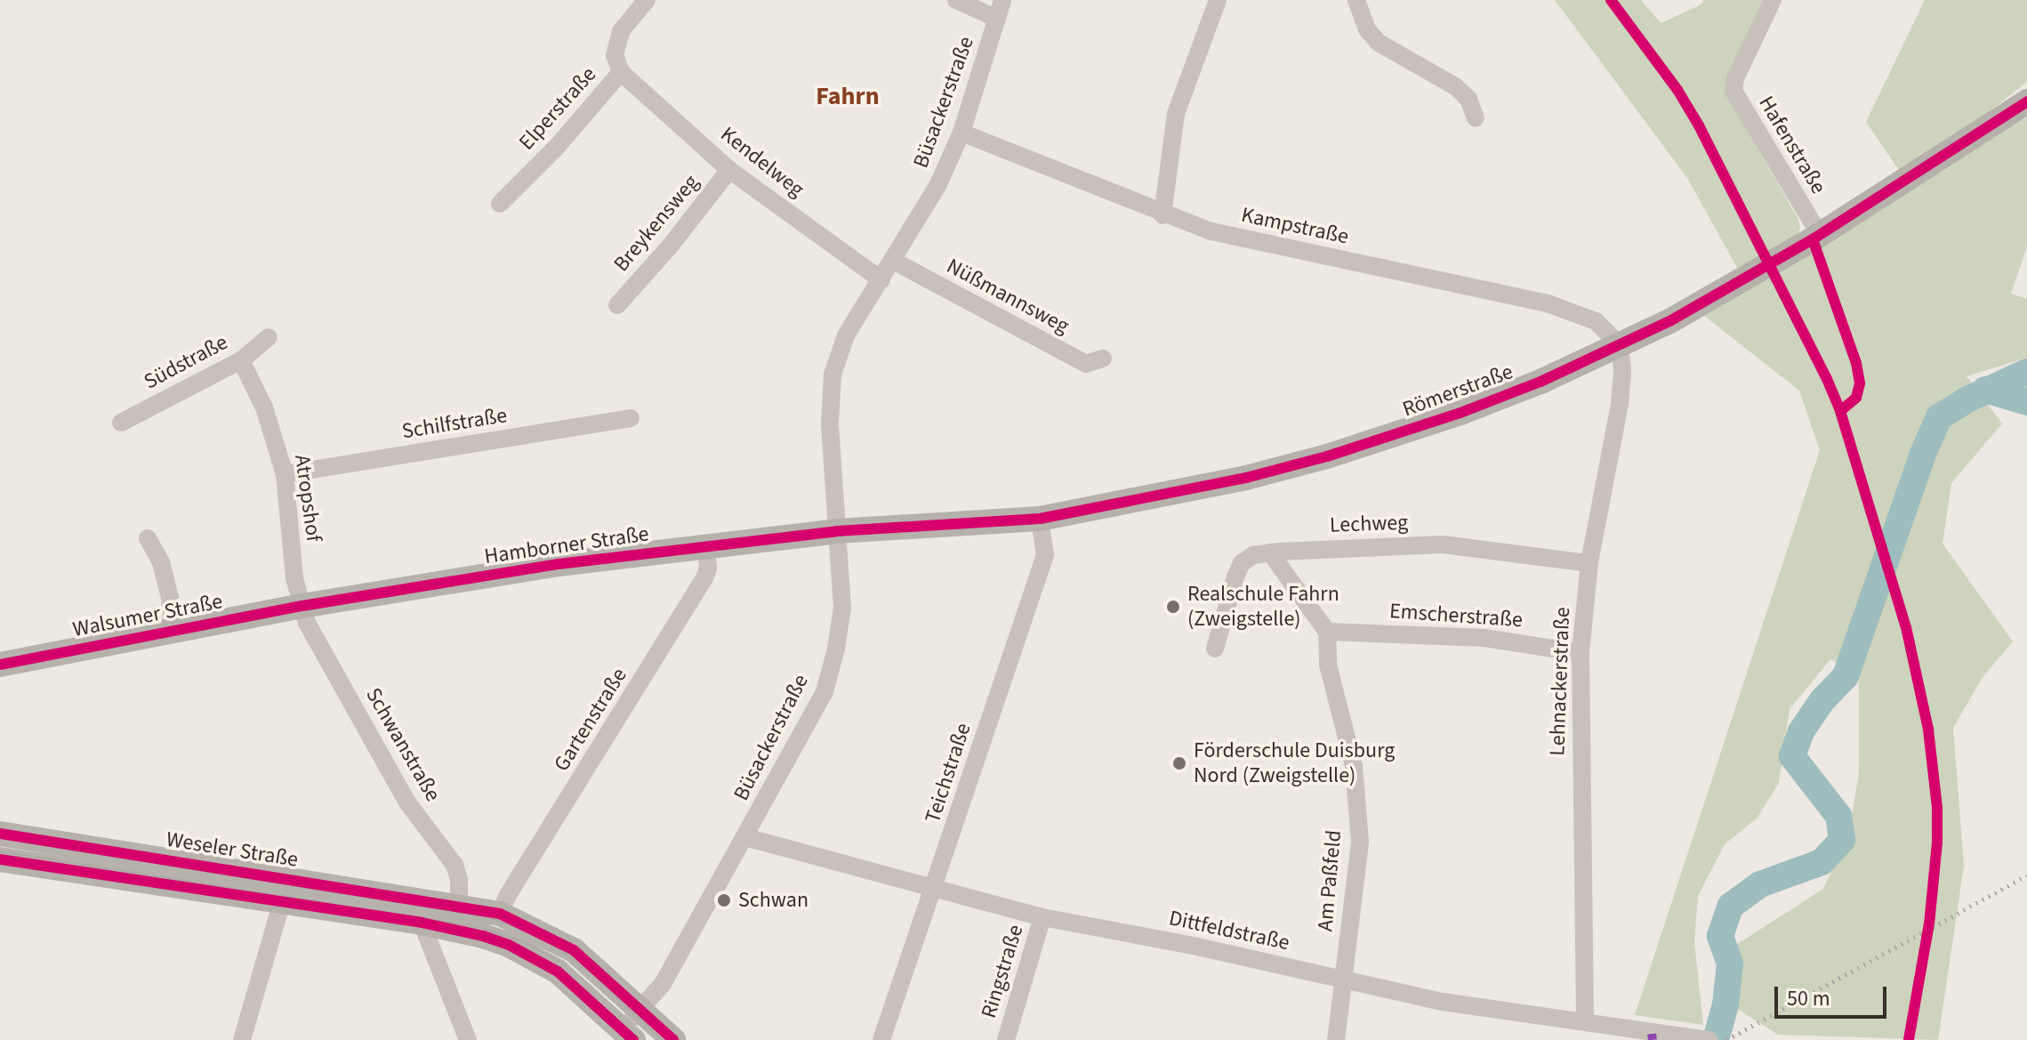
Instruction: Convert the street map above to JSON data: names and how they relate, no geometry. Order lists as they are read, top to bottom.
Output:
{
  "streets": {
    "street": [
      "Büsackerstraße",
      "Elperstraße",
      "Hafenstraße",
      "Kendelweg",
      "Breykensweg",
      "Kampstraße",
      "Nüßmannsweg",
      "Südstraße",
      "Römerstraße",
      "Schilfstraße",
      "Atropshof",
      "Lechweg",
      "Hamborner Straße",
      "Walsumer Straße",
      "Emscherstraße",
      "Lehnackerstraße",
      "Gartenstraße",
      "Schwanstraße",
      "Teichstraße",
      "Weseler Straße",
      "Am Paßfeld",
      "Dittfeldstraße",
      "Ringstraße"
    ]
  },
  "crossings": [
    ["Büsackerstraße", "Kendelweg"],
    ["Büsackerstraße", "Kampstraße"],
    ["Büsackerstraße", "Nüßmannsweg"],
    ["Büsackerstraße", "Römerstraße"],
    ["Büsackerstraße", "Hamborner Straße"],
    ["Büsackerstraße", "Weseler Straße"],
    ["Büsackerstraße", "Dittfeldstraße"],
    ["Elperstraße", "Kendelweg"],
    ["Hafenstraße", "Römerstraße"],
    ["Kendelweg", "Breykensweg"],
    ["Kampstraße", "Römerstraße"],
    ["Kampstraße", "Lehnackerstraße"],
    ["Südstraße", "Atropshof"],
    ["Römerstraße", "Hamborner Straße"],
    ["Römerstraße", "Lehnackerstraße"],
    ["Römerstraße", "Teichstraße"],
    ["Schilfstraße", "Atropshof"],
    ["Atropshof", "Hamborner Straße"],
    ["Atropshof", "Walsumer Straße"],
    ["Atropshof", "Schwanstraße"],
    ["Lechweg", "Lehnackerstraße"],
    ["Hamborner Straße", "Walsumer Straße"],
    ["Hamborner Straße", "Gartenstraße"],
    ["Hamborner Straße", "Schwanstraße"],
    ["Walsumer Straße", "Schwanstraße"],
    ["Emscherstraße", "Lehnackerstraße"],
    ["Emscherstraße", "Am Paßfeld"],
    ["Lehnackerstraße", "Dittfeldstraße"],
    ["Gartenstraße", "Weseler Straße"],
    ["Schwanstraße", "Weseler Straße"],
    ["Teichstraße", "Dittfeldstraße"],
    ["Am Paßfeld", "Dittfeldstraße"],
    ["Dittfeldstraße", "Ringstraße"]
  ],
  "districts": ["Fahrn"],
  "places": ["Realschule Fahrn (Zweigstelle)", "Förderschule Duisburg Nord (Zweigstelle)", "Schwan"],
  "scale_bar": "50 m"
}
